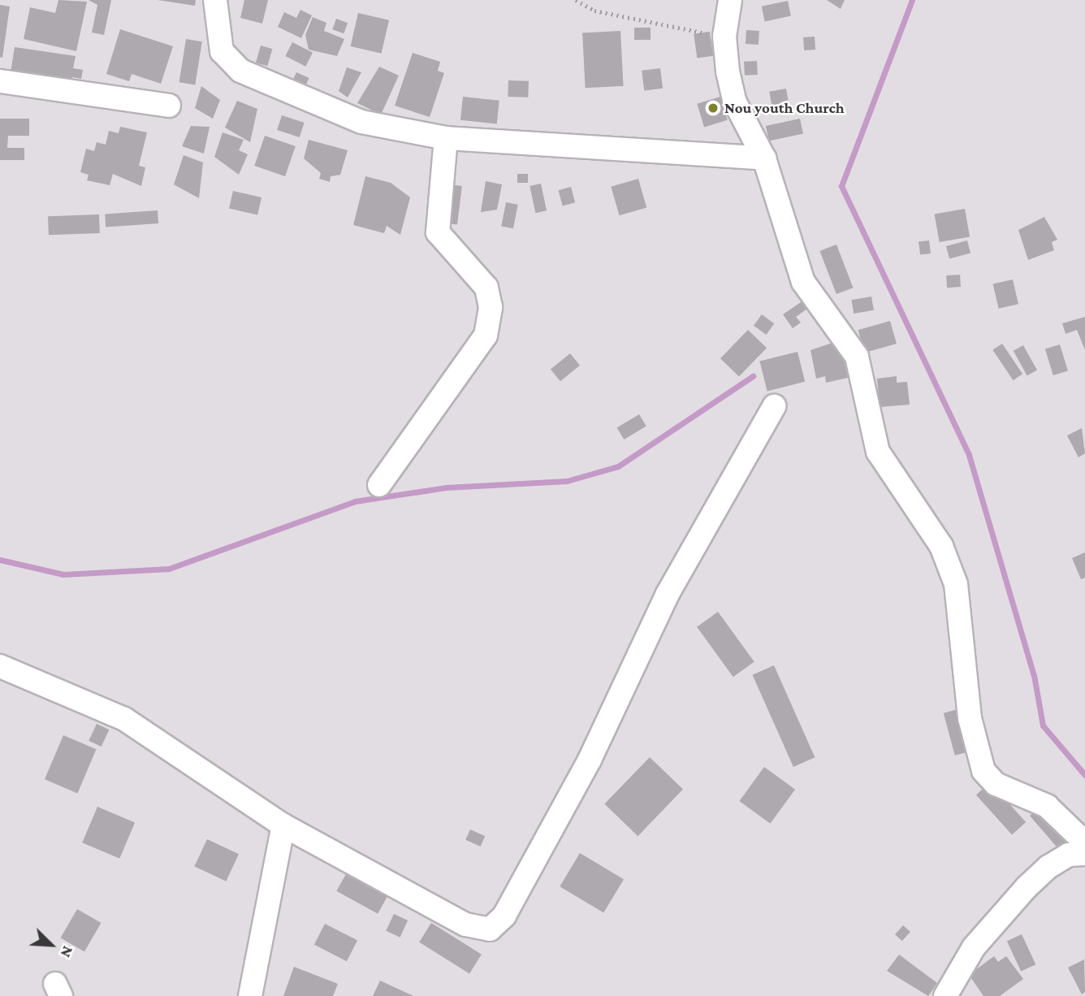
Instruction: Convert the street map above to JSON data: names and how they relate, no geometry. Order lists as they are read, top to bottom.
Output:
{
  "places": ["Nou youth Church"],
  "north": "bottom right"
}
